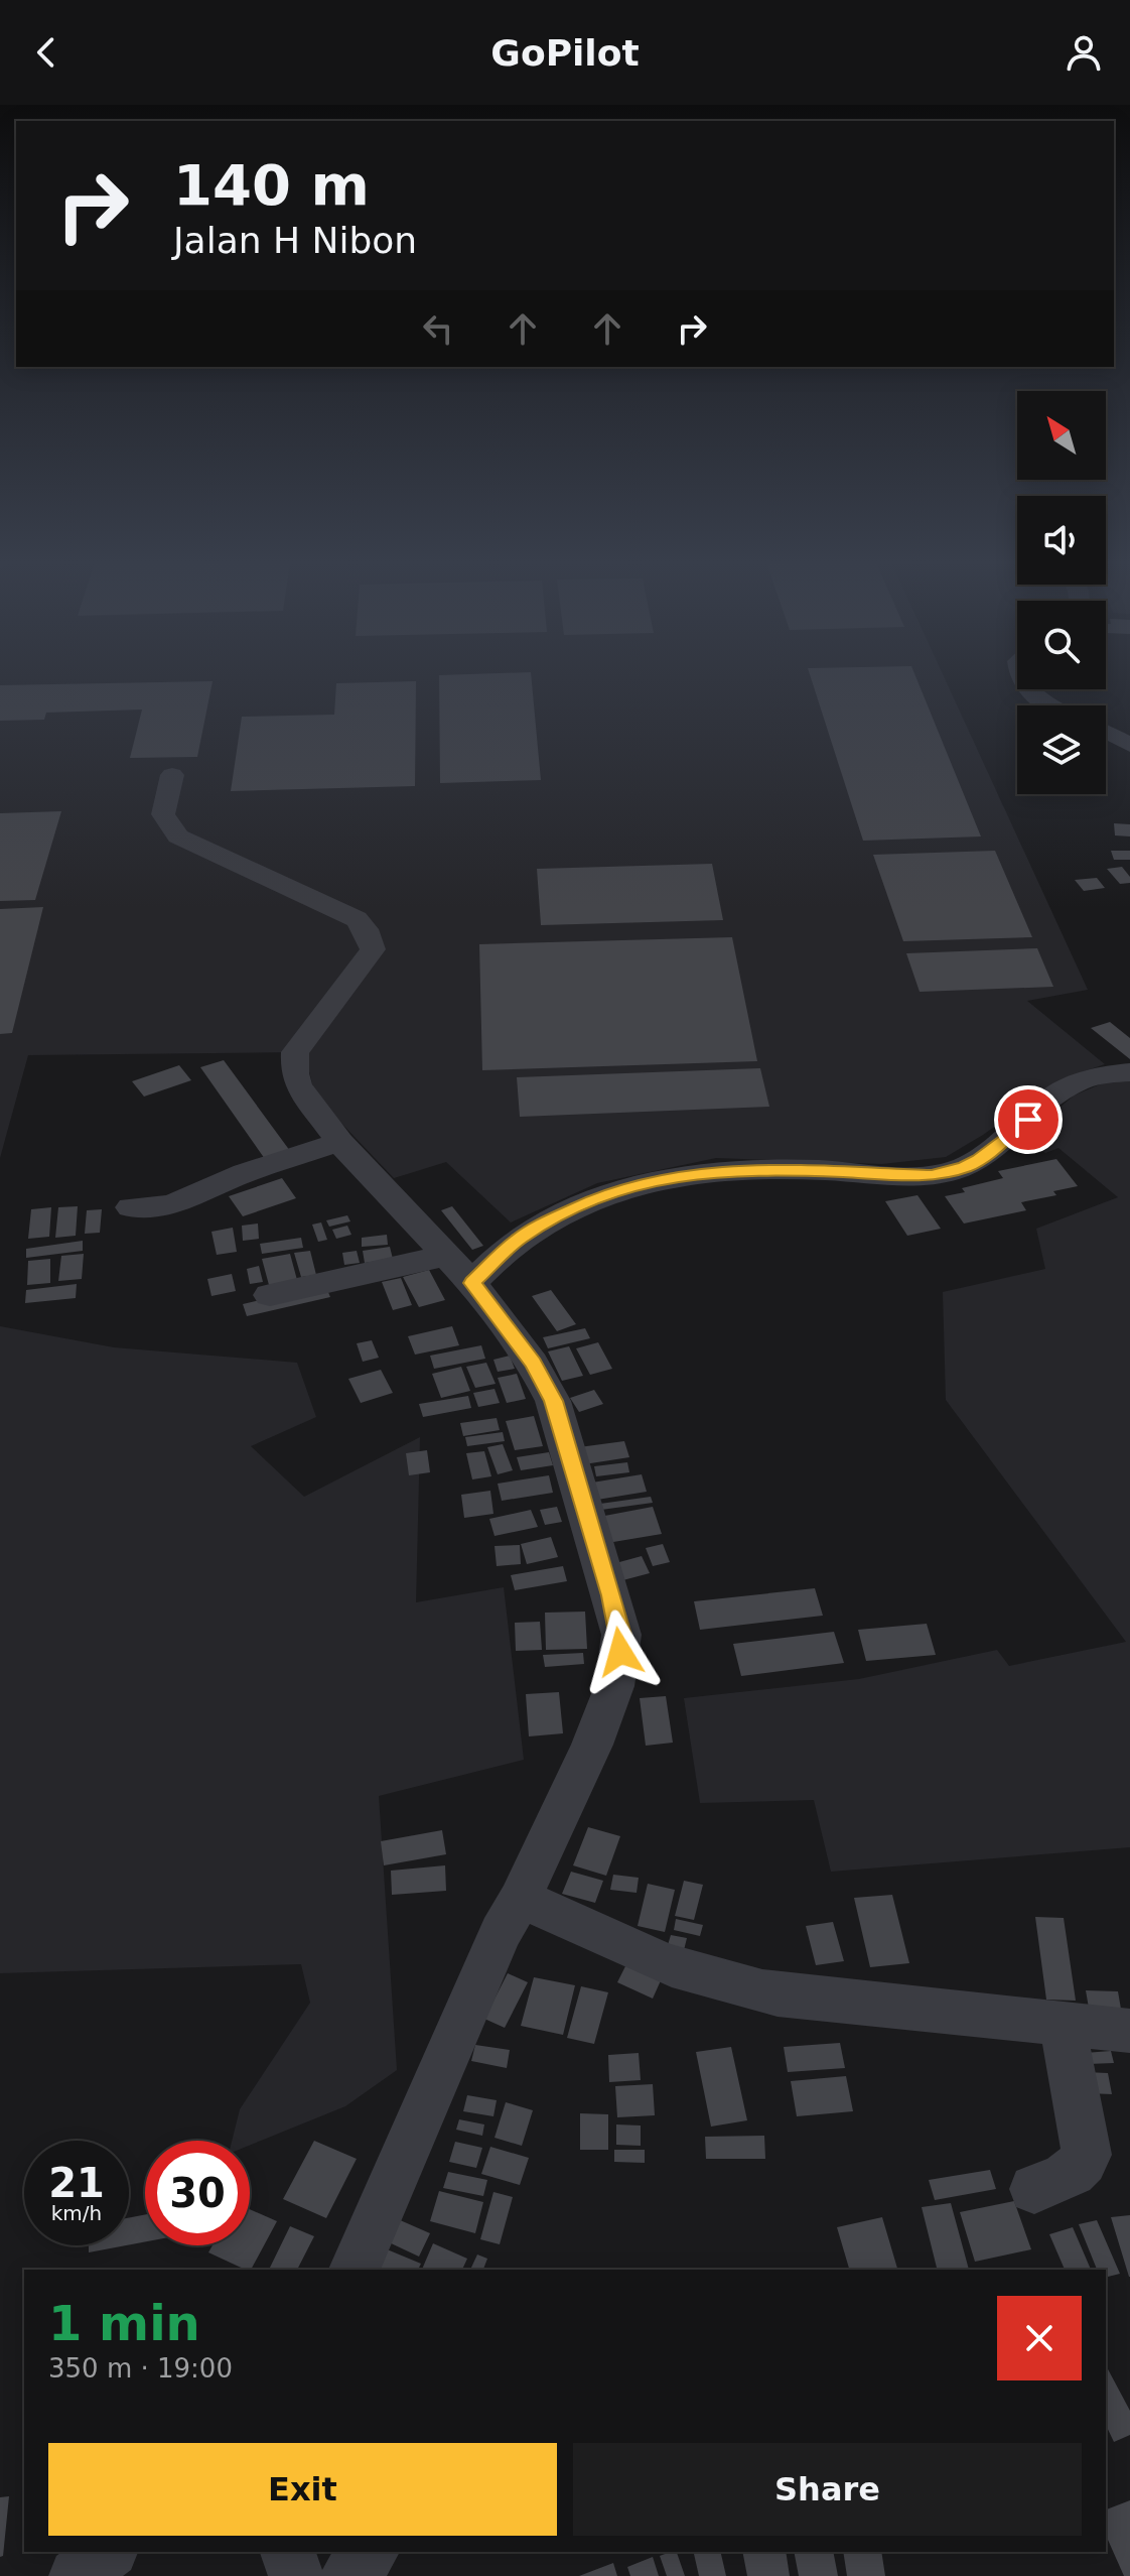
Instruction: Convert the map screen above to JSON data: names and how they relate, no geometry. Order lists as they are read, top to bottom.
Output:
{
  "north": "top left",
  "page": {
    "header": "GoPilot",
    "turn": ["140 m", "Jalan H Nibon"],
    "speed": "21 km/h",
    "limit": "30",
    "heading": ["1 min", "350 m · 19:00"],
    "buttons": ["Exit", "Share"]
  }
}
